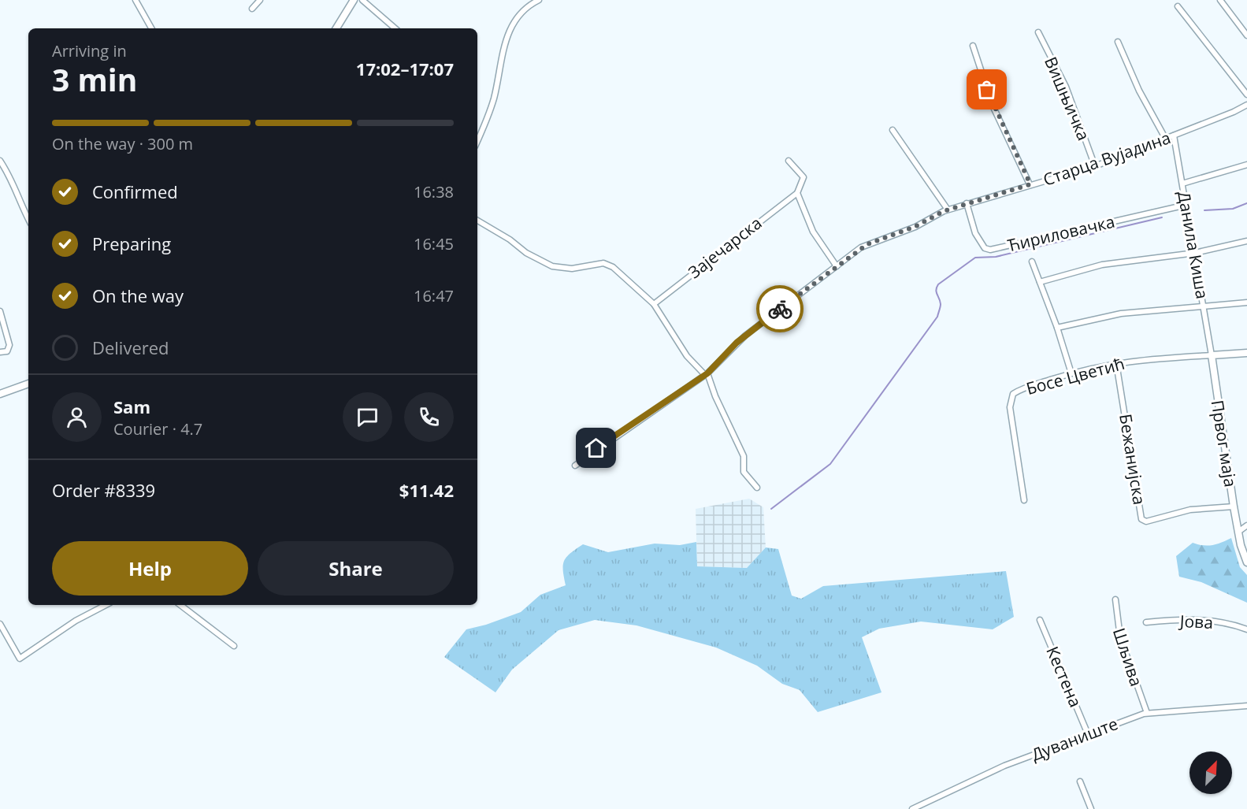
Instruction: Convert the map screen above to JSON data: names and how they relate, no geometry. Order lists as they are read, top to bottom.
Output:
{
  "streets": {
    "street": [
      "Вишњичка",
      "Старца Вујадина",
      "Ћириловачка",
      "Данила Киша",
      "Зајечарска",
      "Босе Цветић",
      "Првог маја",
      "Бежанијска",
      "Јова",
      "Шљива",
      "Кестена",
      "Дуваниште"
    ]
  },
  "crossings": [
    ["Вишњичка", "Старца Вујадина"],
    ["Старца Вујадина", "Ћириловачка"],
    ["Старца Вујадина", "Данила Киша"],
    ["Ћириловачка", "Данила Киша"],
    ["Данила Киша", "Босе Цветић"],
    ["Данила Киша", "Првог маја"],
    ["Босе Цветић", "Првог маја"],
    ["Босе Цветић", "Бежанијска"],
    ["Првог маја", "Бежанијска"],
    ["Шљива", "Дуваниште"],
    ["Кестена", "Дуваниште"]
  ],
  "north": "top right",
  "page": {
    "heading": ["3 min", "Arriving in", "17:02–17:07"],
    "panel": [
      "Sam",
      "Courier · 4.7",
      "Order #8339",
      "$11.42"
    ],
    "bar": "On the way · 300 m",
    "list": [
      ["Confirmed", "16:38"],
      ["Preparing", "16:45"],
      ["On the way", "16:47"],
      "Delivered"
    ],
    "buttons": ["Help", "Share"]
  }
}
